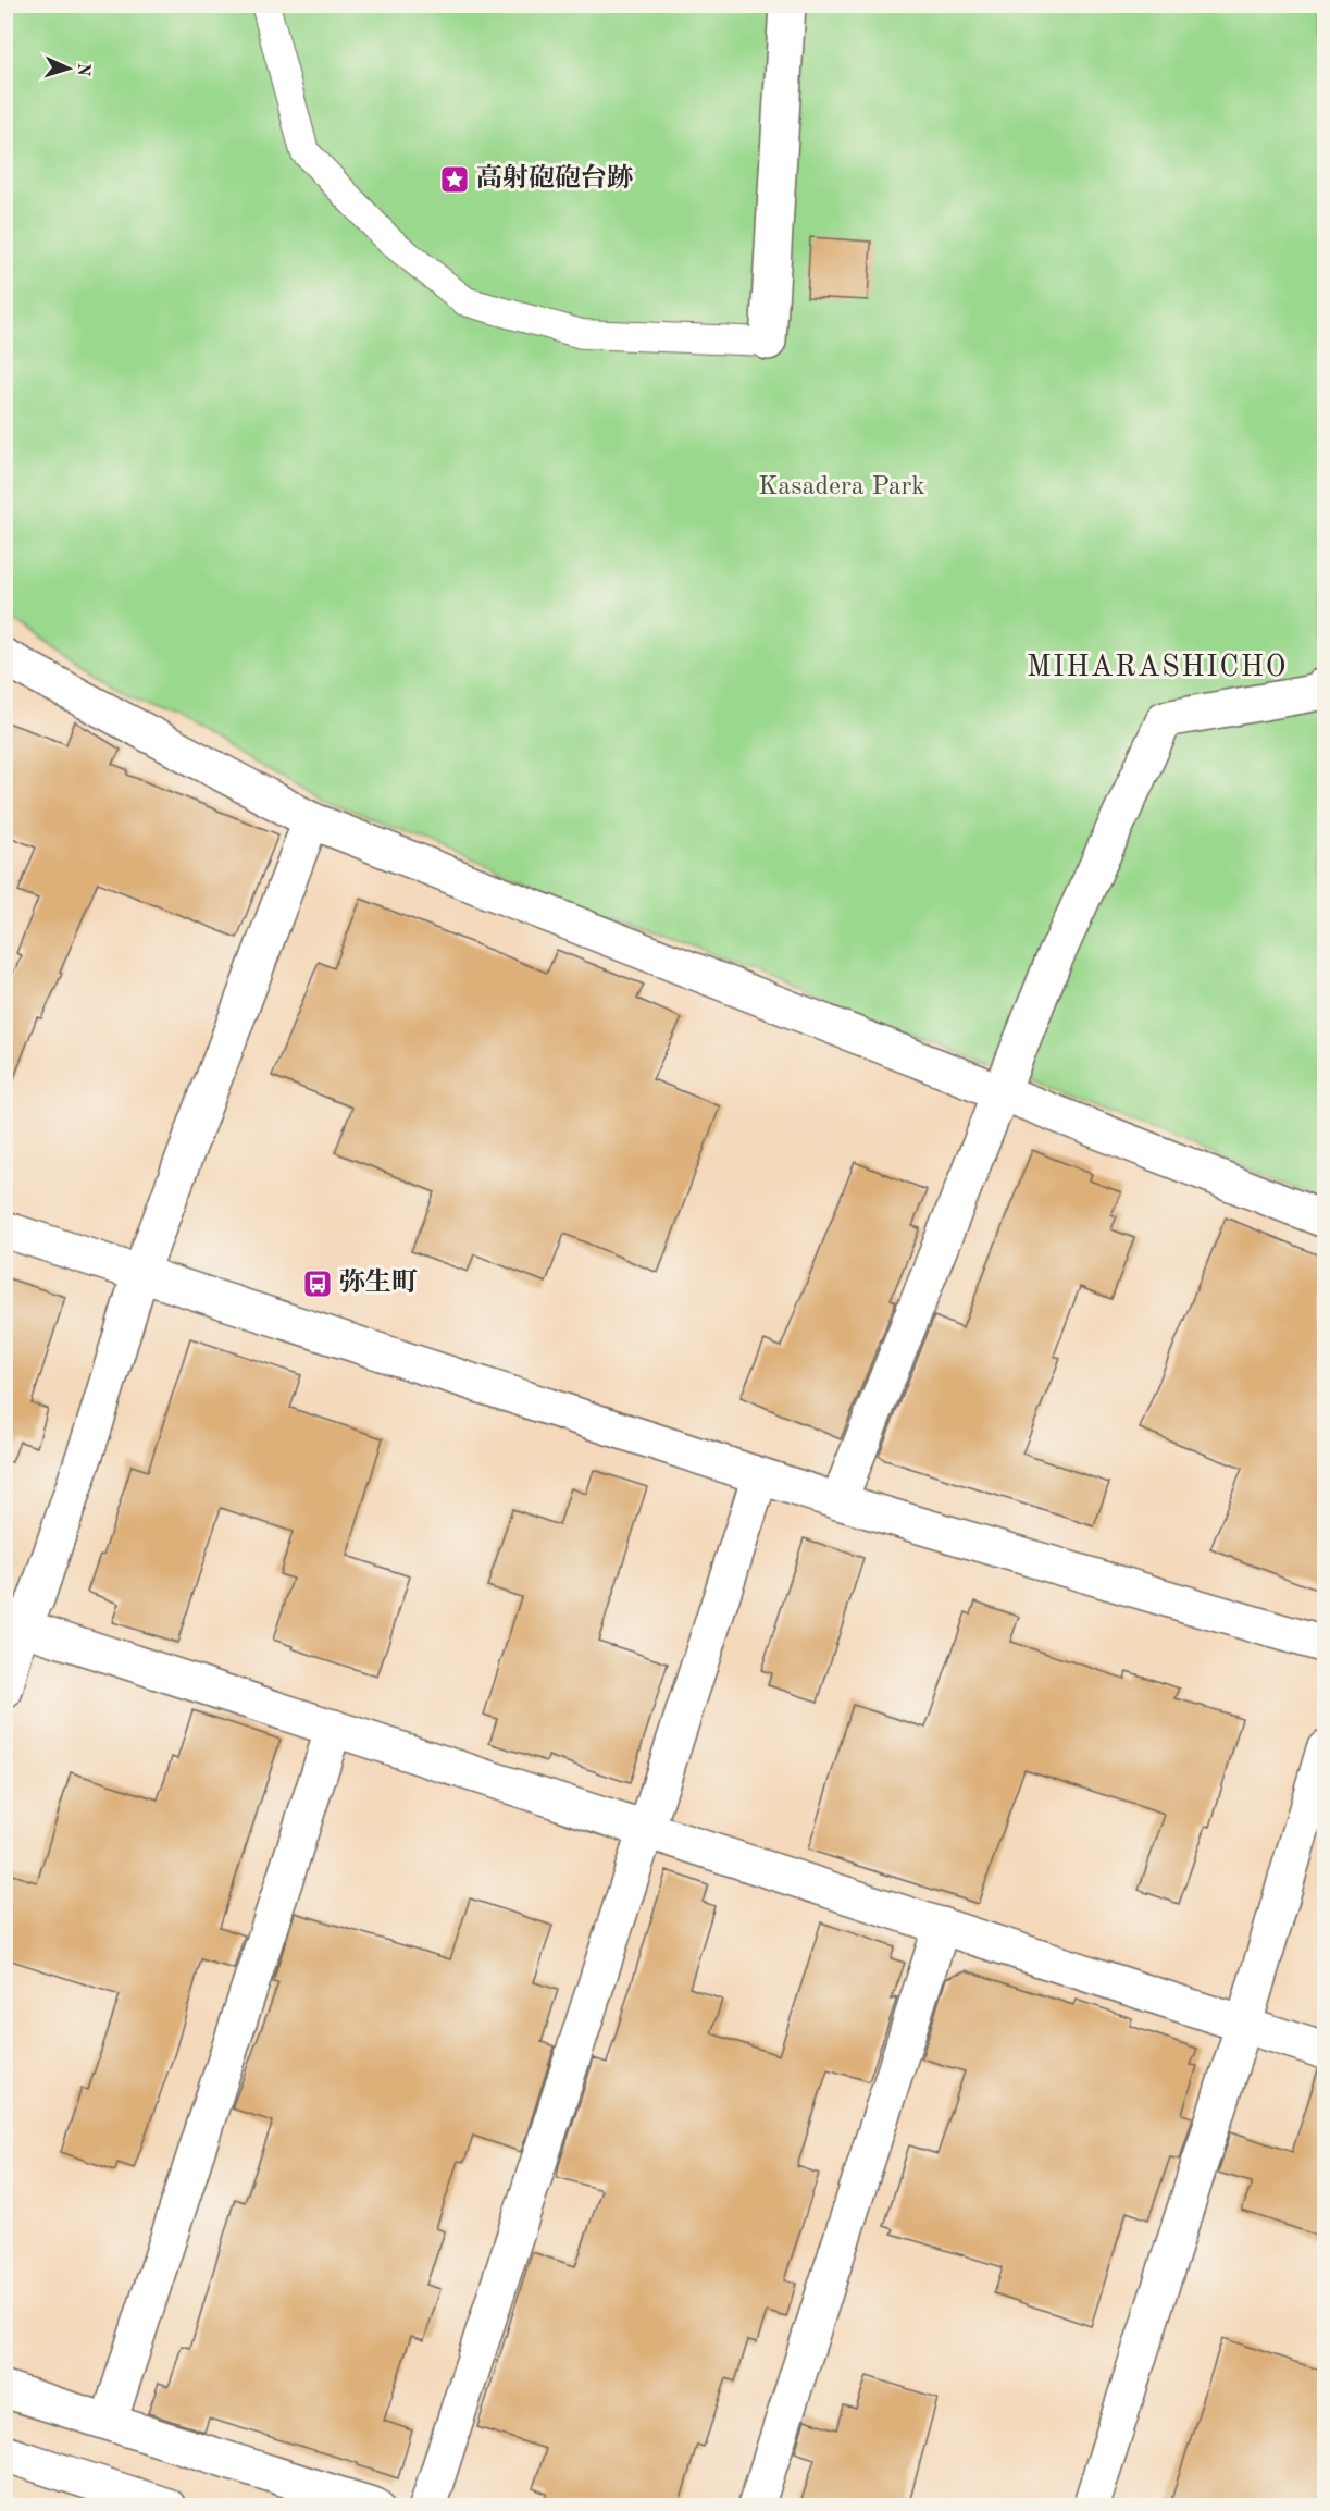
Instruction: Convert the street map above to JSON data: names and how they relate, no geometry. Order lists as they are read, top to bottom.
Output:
{
  "districts": ["MIHARASHICHO"],
  "parks": ["Kasadera Park"],
  "places": {
    "place": ["高射砲砲台跡"],
    "bus stop": ["弥生町"]
  },
  "north": "right"
}
